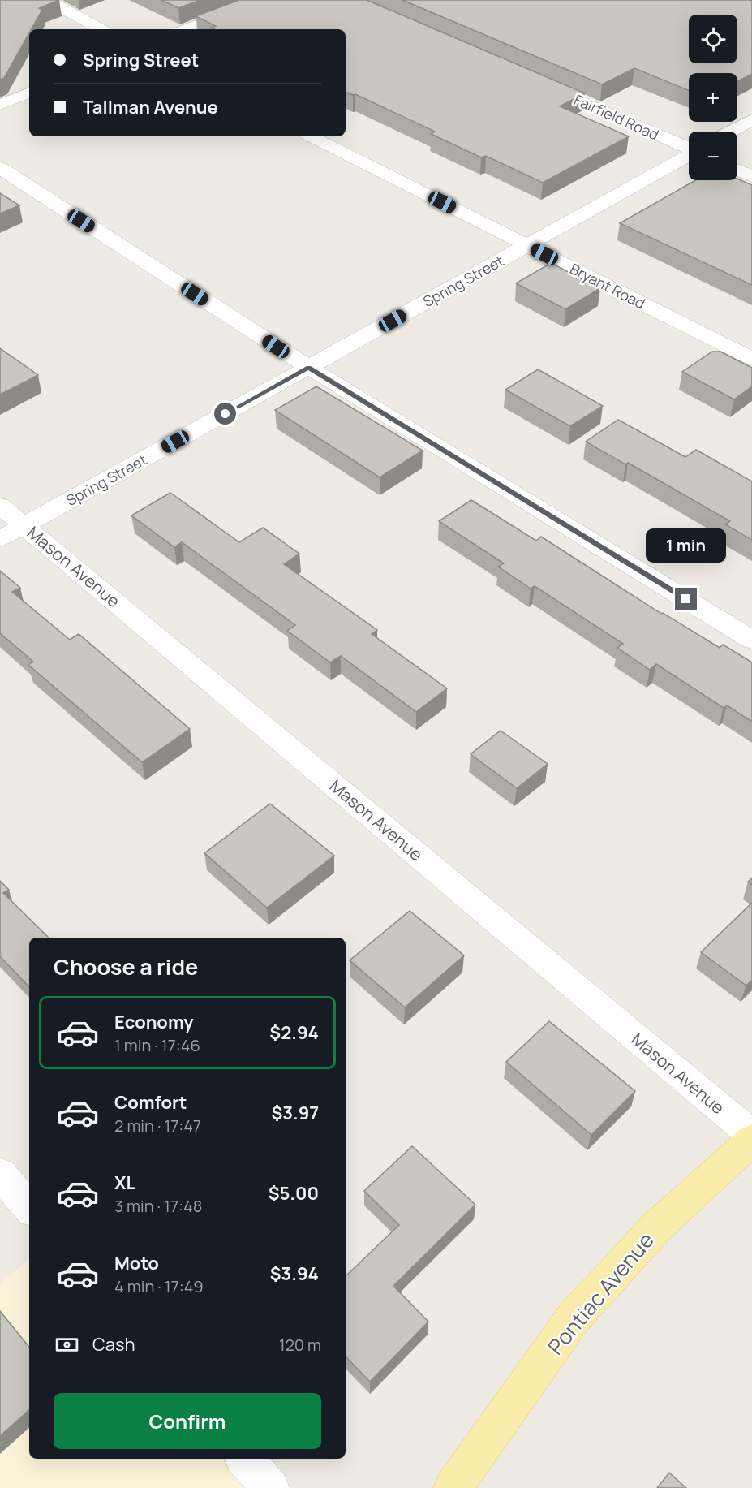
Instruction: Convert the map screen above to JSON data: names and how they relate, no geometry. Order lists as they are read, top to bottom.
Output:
{
  "streets": {
    "main road": ["Pontiac Avenue"],
    "street": [
      "Fairfield Road",
      "Spring Street",
      "Bryant Road",
      "Mason Avenue"
    ]
  },
  "crossings": [
    ["Spring Street", "Bryant Road"],
    ["Spring Street", "Mason Avenue"]
  ],
  "page": {
    "map_buttons": ["+", "−"],
    "banner": ["Spring Street", "Tallman Avenue"],
    "bubble": "1 min",
    "heading": "Choose a ride",
    "list": [
      {
        "name": "Economy",
        "note": "1 min · 17:46",
        "value": "$2.94"
      },
      {
        "name": "Comfort",
        "note": "2 min · 17:47",
        "value": "$3.97"
      },
      {
        "name": "XL",
        "note": "3 min · 17:48",
        "value": "$5.00"
      },
      {
        "name": "Moto",
        "note": "4 min · 17:49",
        "value": "$3.94"
      }
    ],
    "pay": ["Cash", "120 m"],
    "buttons": "Confirm"
  }
}
